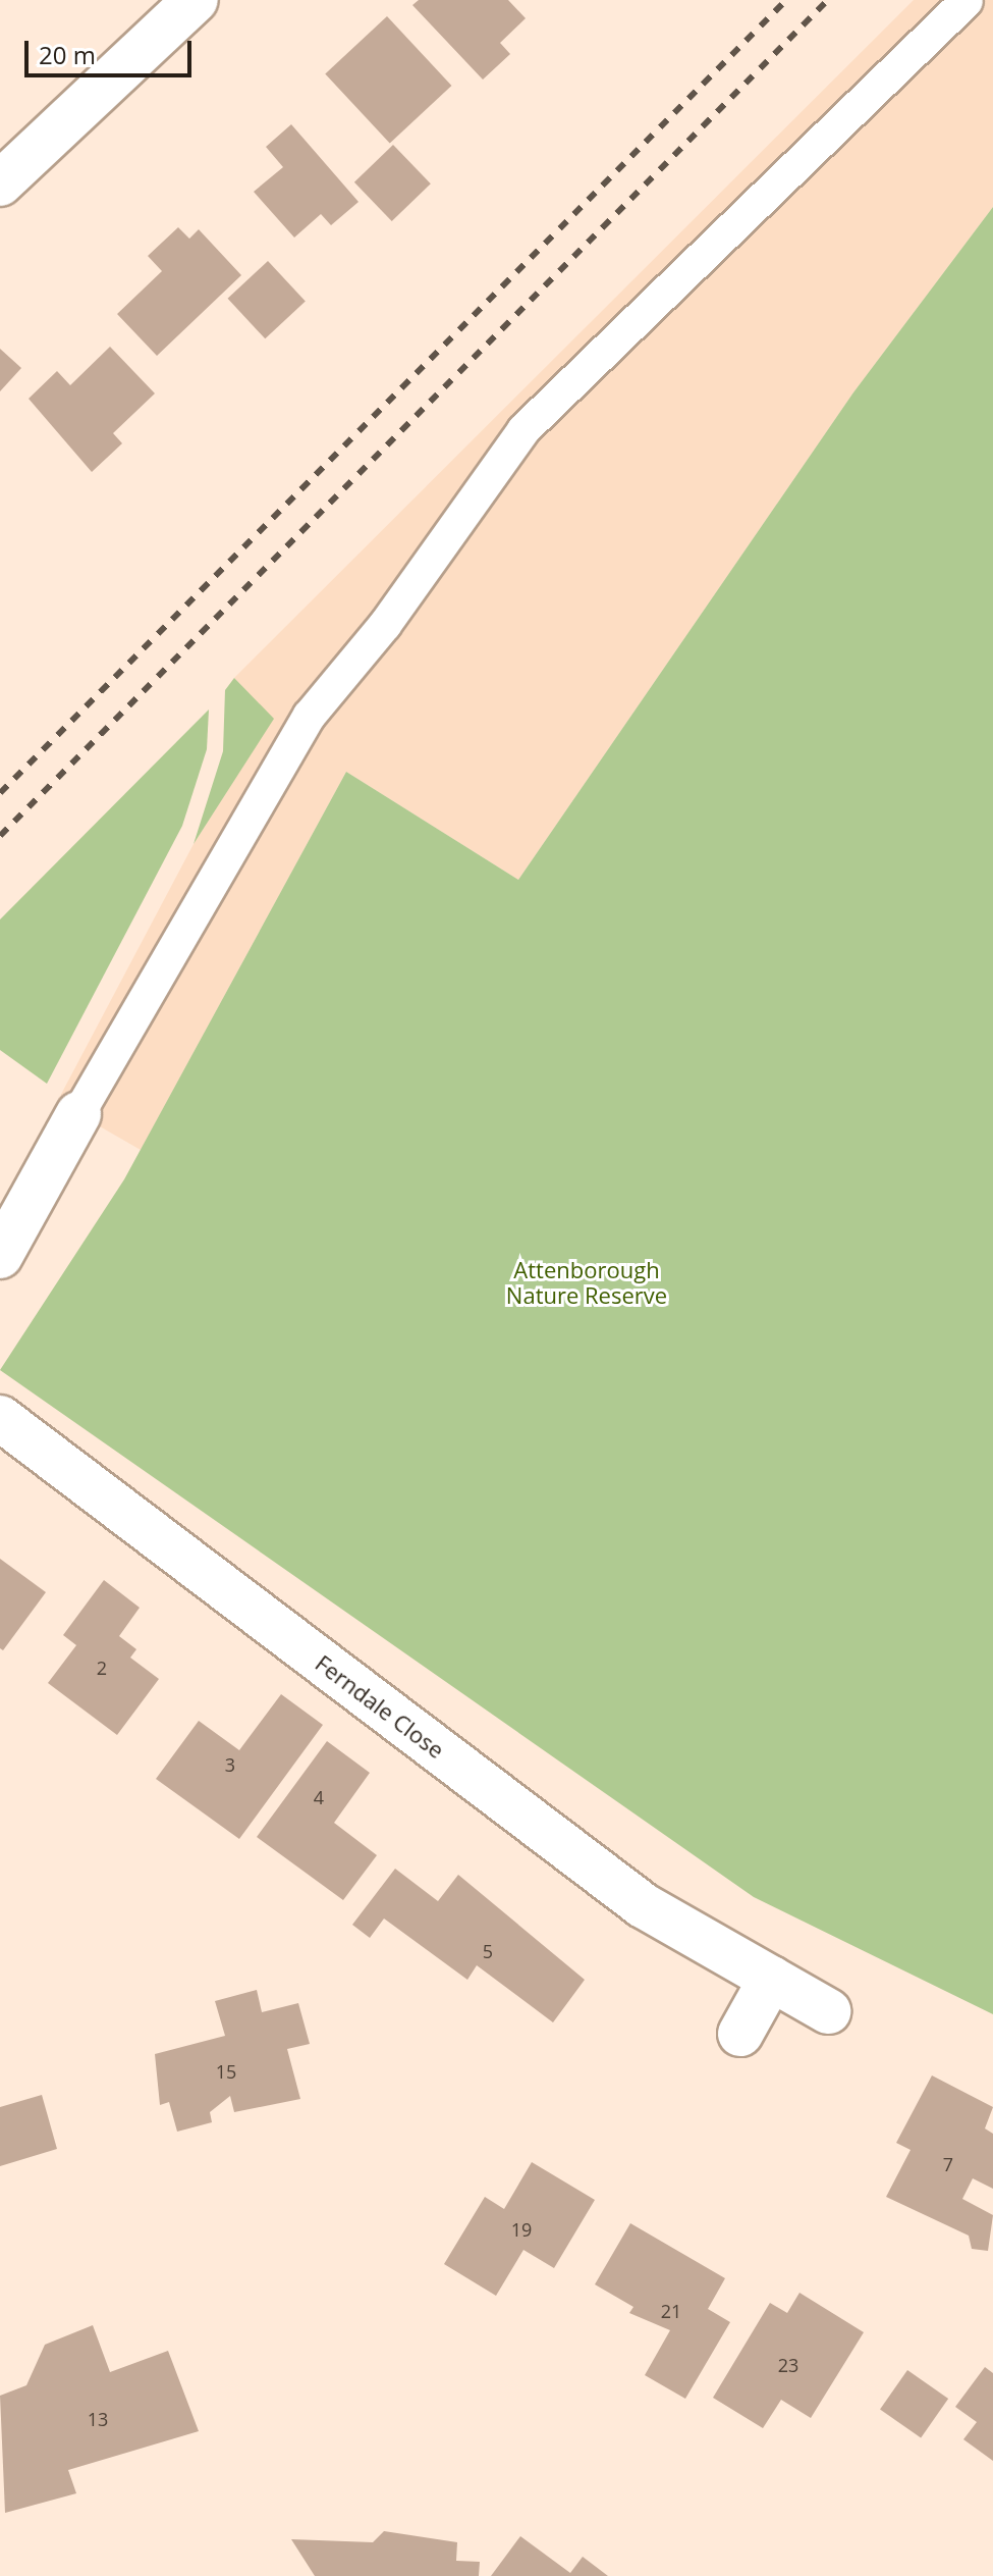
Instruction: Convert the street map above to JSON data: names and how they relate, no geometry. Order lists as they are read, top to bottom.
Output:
{
  "streets": {
    "street": ["Ferndale Close"]
  },
  "parks": ["Attenborough Nature Reserve"],
  "house_numbers": [
    "2",
    "3",
    "4",
    "5",
    "15",
    "7",
    "19",
    "21",
    "23",
    "13"
  ],
  "scale_bar": "20 m"
}
